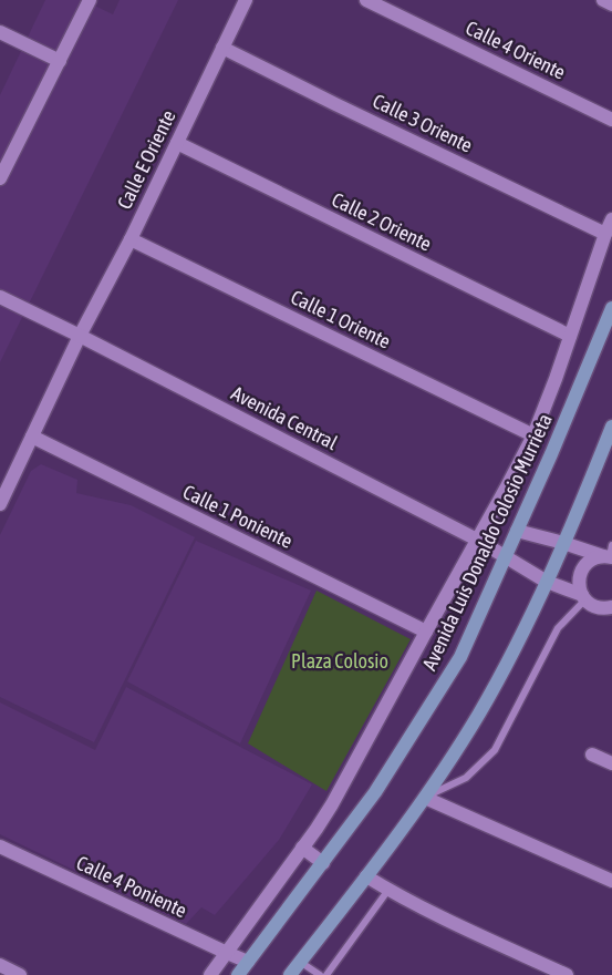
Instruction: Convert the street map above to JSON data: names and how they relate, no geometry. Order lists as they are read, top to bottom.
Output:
{
  "streets": {
    "main road": ["Avenida Luis Donaldo Colosio Murrieta"],
    "street": [
      "Calle 4 Oriente",
      "Calle 3 Oriente",
      "Calle E Oriente",
      "Calle 2 Oriente",
      "Calle 1 Oriente",
      "Avenida Central",
      "Calle 1 Poniente",
      "Calle 4 Poniente"
    ]
  },
  "crossings": [
    ["Calle 3 Oriente", "Calle E Oriente"],
    ["Calle E Oriente", "Calle 2 Oriente"],
    ["Calle E Oriente", "Calle 1 Oriente"],
    ["Calle E Oriente", "Avenida Central"],
    ["Calle E Oriente", "Calle 1 Poniente"],
    ["Avenida Central", "Avenida Luis Donaldo Colosio Murrieta"],
    ["Avenida Luis Donaldo Colosio Murrieta", "Calle 4 Poniente"]
  ],
  "parks": ["Plaza Colosio"]
}
